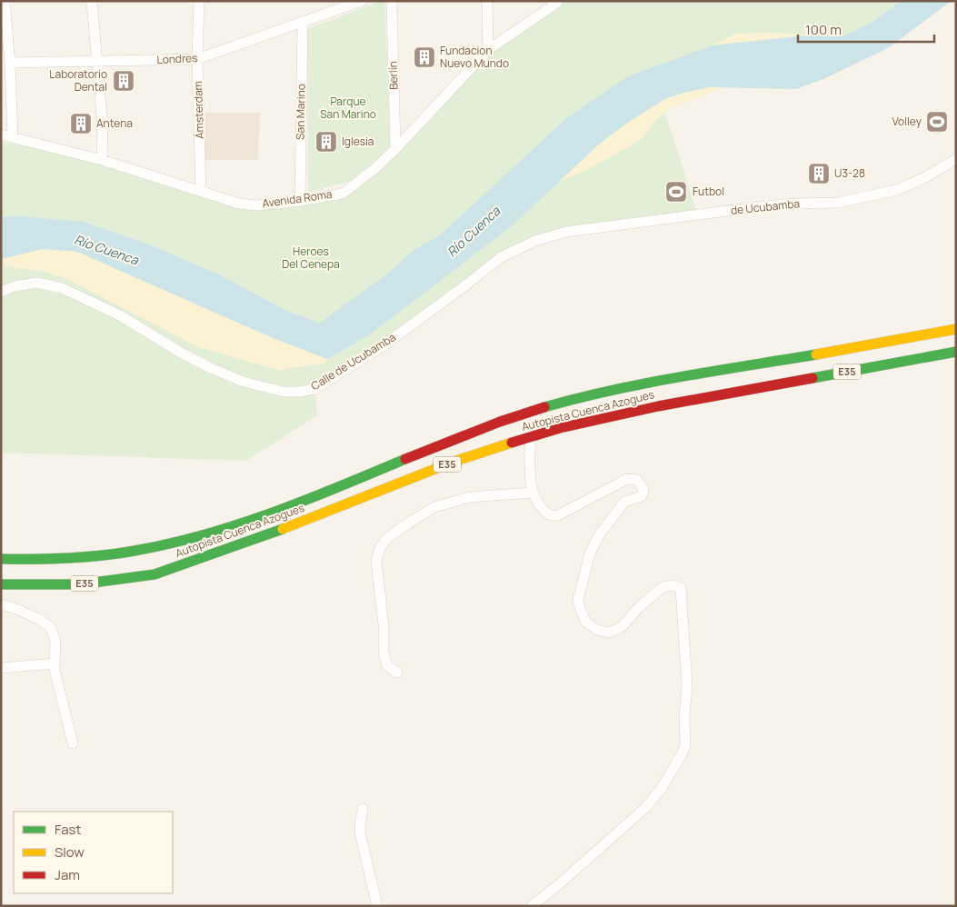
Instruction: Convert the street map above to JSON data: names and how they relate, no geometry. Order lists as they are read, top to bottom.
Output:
{
  "streets": {
    "highway": ["E35", "Autopista Cuenca Azogues"],
    "street": [
      "Londres",
      "Berlín",
      "Ámsterdam",
      "San Marino",
      "Avenida Roma",
      "de Ucubamba",
      "Calle de Ucubamba"
    ]
  },
  "crossings": [
    ["Londres", "Ámsterdam"],
    ["Londres", "San Marino"],
    ["Berlín", "Avenida Roma"],
    ["Ámsterdam", "Avenida Roma"],
    ["San Marino", "Avenida Roma"],
    ["de Ucubamba", "Calle de Ucubamba"]
  ],
  "water": ["Río Cuenca"],
  "parks": ["Parque San Marino", "Heroes Del Cenepa"],
  "places": {
    "building": [
      "Fundacion Nuevo Mundo",
      "Laboratorio Dental",
      "Antena",
      "Iglesia",
      "U3-28"
    ],
    "sports": ["Volley", "Futbol"]
  },
  "legend": ["Fast", "Slow", "Jam"],
  "scale_bar": "100 m"
}
